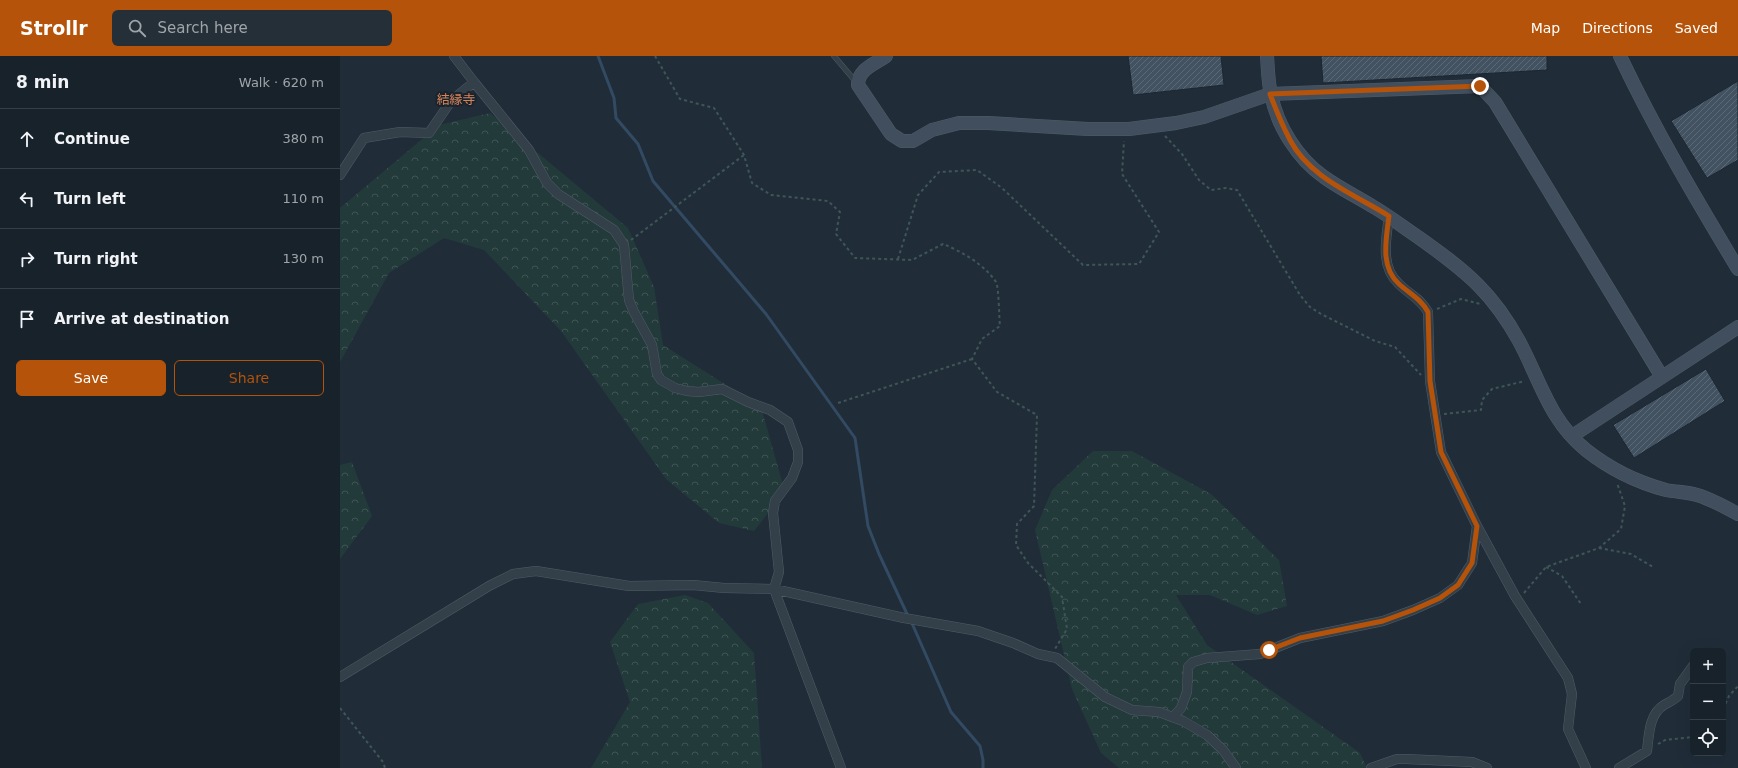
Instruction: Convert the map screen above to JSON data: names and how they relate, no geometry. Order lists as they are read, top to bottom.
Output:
{
  "districts": ["結縁寺"],
  "page": {
    "header": "Strollr",
    "search": "Search here",
    "nav": ["Map", "Directions", "Saved"],
    "heading": ["8 min", "Walk · 620 m"],
    "list": [
      ["Continue", "380 m"],
      ["Turn left", "110 m"],
      ["Turn right", "130 m"],
      "Arrive at destination"
    ],
    "buttons": ["Save", "Share"],
    "map_buttons": ["+", "−"]
  }
}
